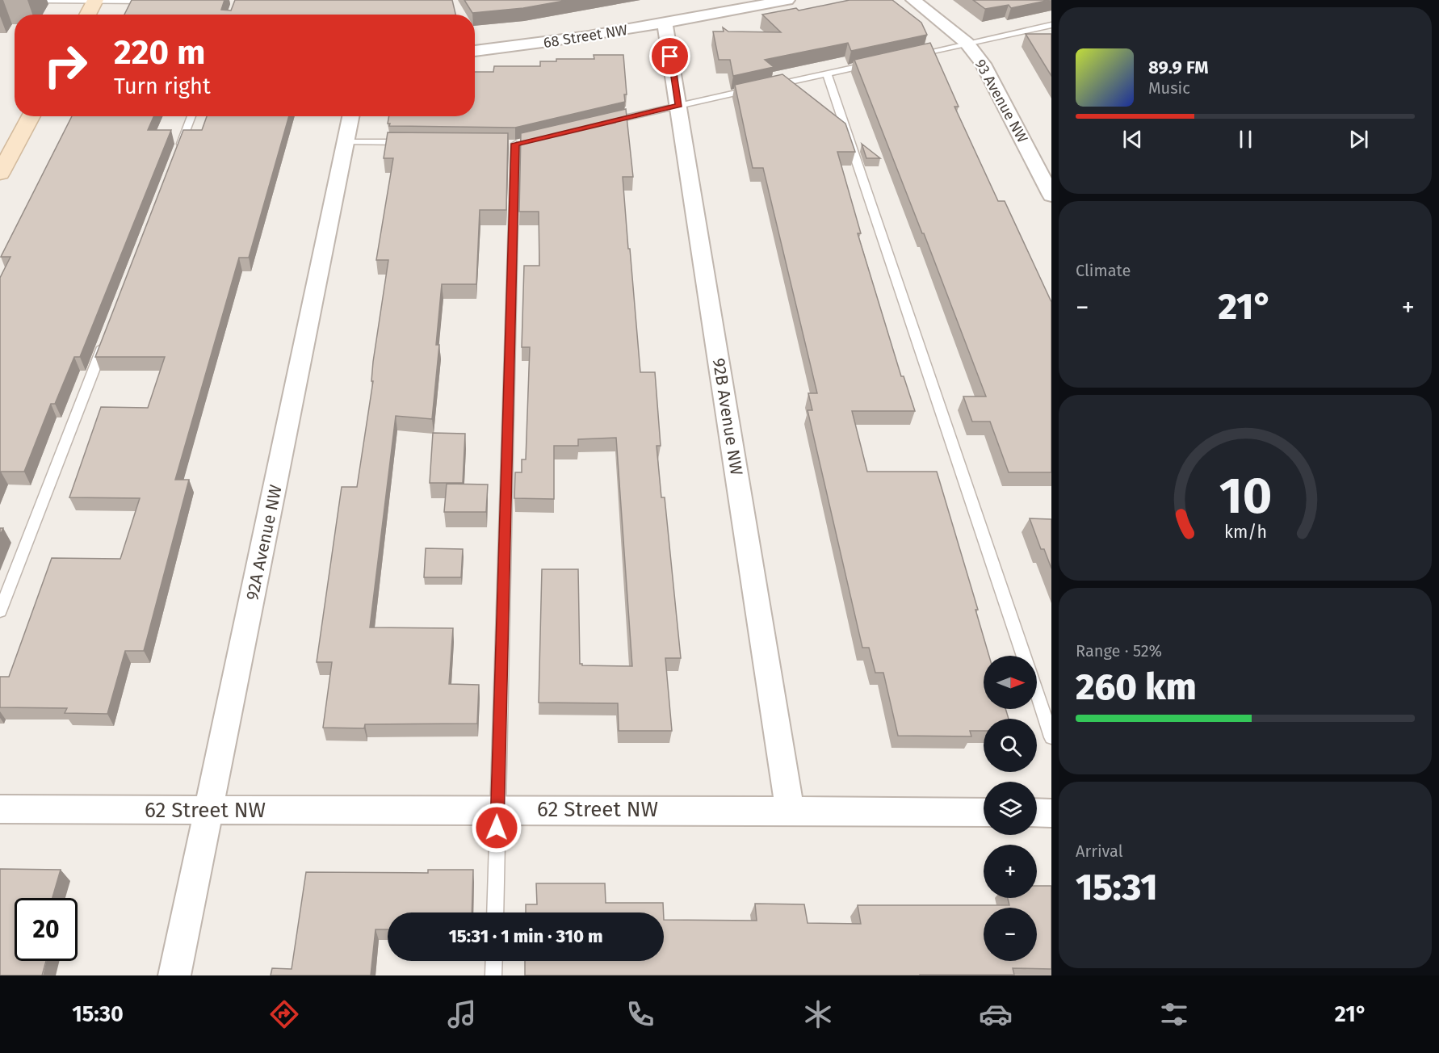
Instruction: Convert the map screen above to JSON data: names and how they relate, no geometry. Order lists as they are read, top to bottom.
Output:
{
  "streets": {
    "street": [
      "68 Street NW",
      "93 Avenue NW",
      "92B Avenue NW",
      "92A Avenue NW",
      "62 Street NW"
    ]
  },
  "crossings": [
    ["68 Street NW", "92B Avenue NW"],
    ["92B Avenue NW", "62 Street NW"],
    ["92A Avenue NW", "62 Street NW"]
  ],
  "north": "right",
  "page": {
    "turn": ["220 m", "Turn right"],
    "song": ["89.9 FM", "Music"],
    "tile": [
      "Climate",
      ["Range · 52%", "260 km"],
      ["Arrival", "15:31"]
    ],
    "heat": ["−", "21°", "+"],
    "map_buttons": ["+", "−"],
    "limit": "20",
    "trip": "15:31 · 1 min · 310 m",
    "tabs": ["15:30", "21°"],
    "gauge": ["10", "km/h"]
  }
}
